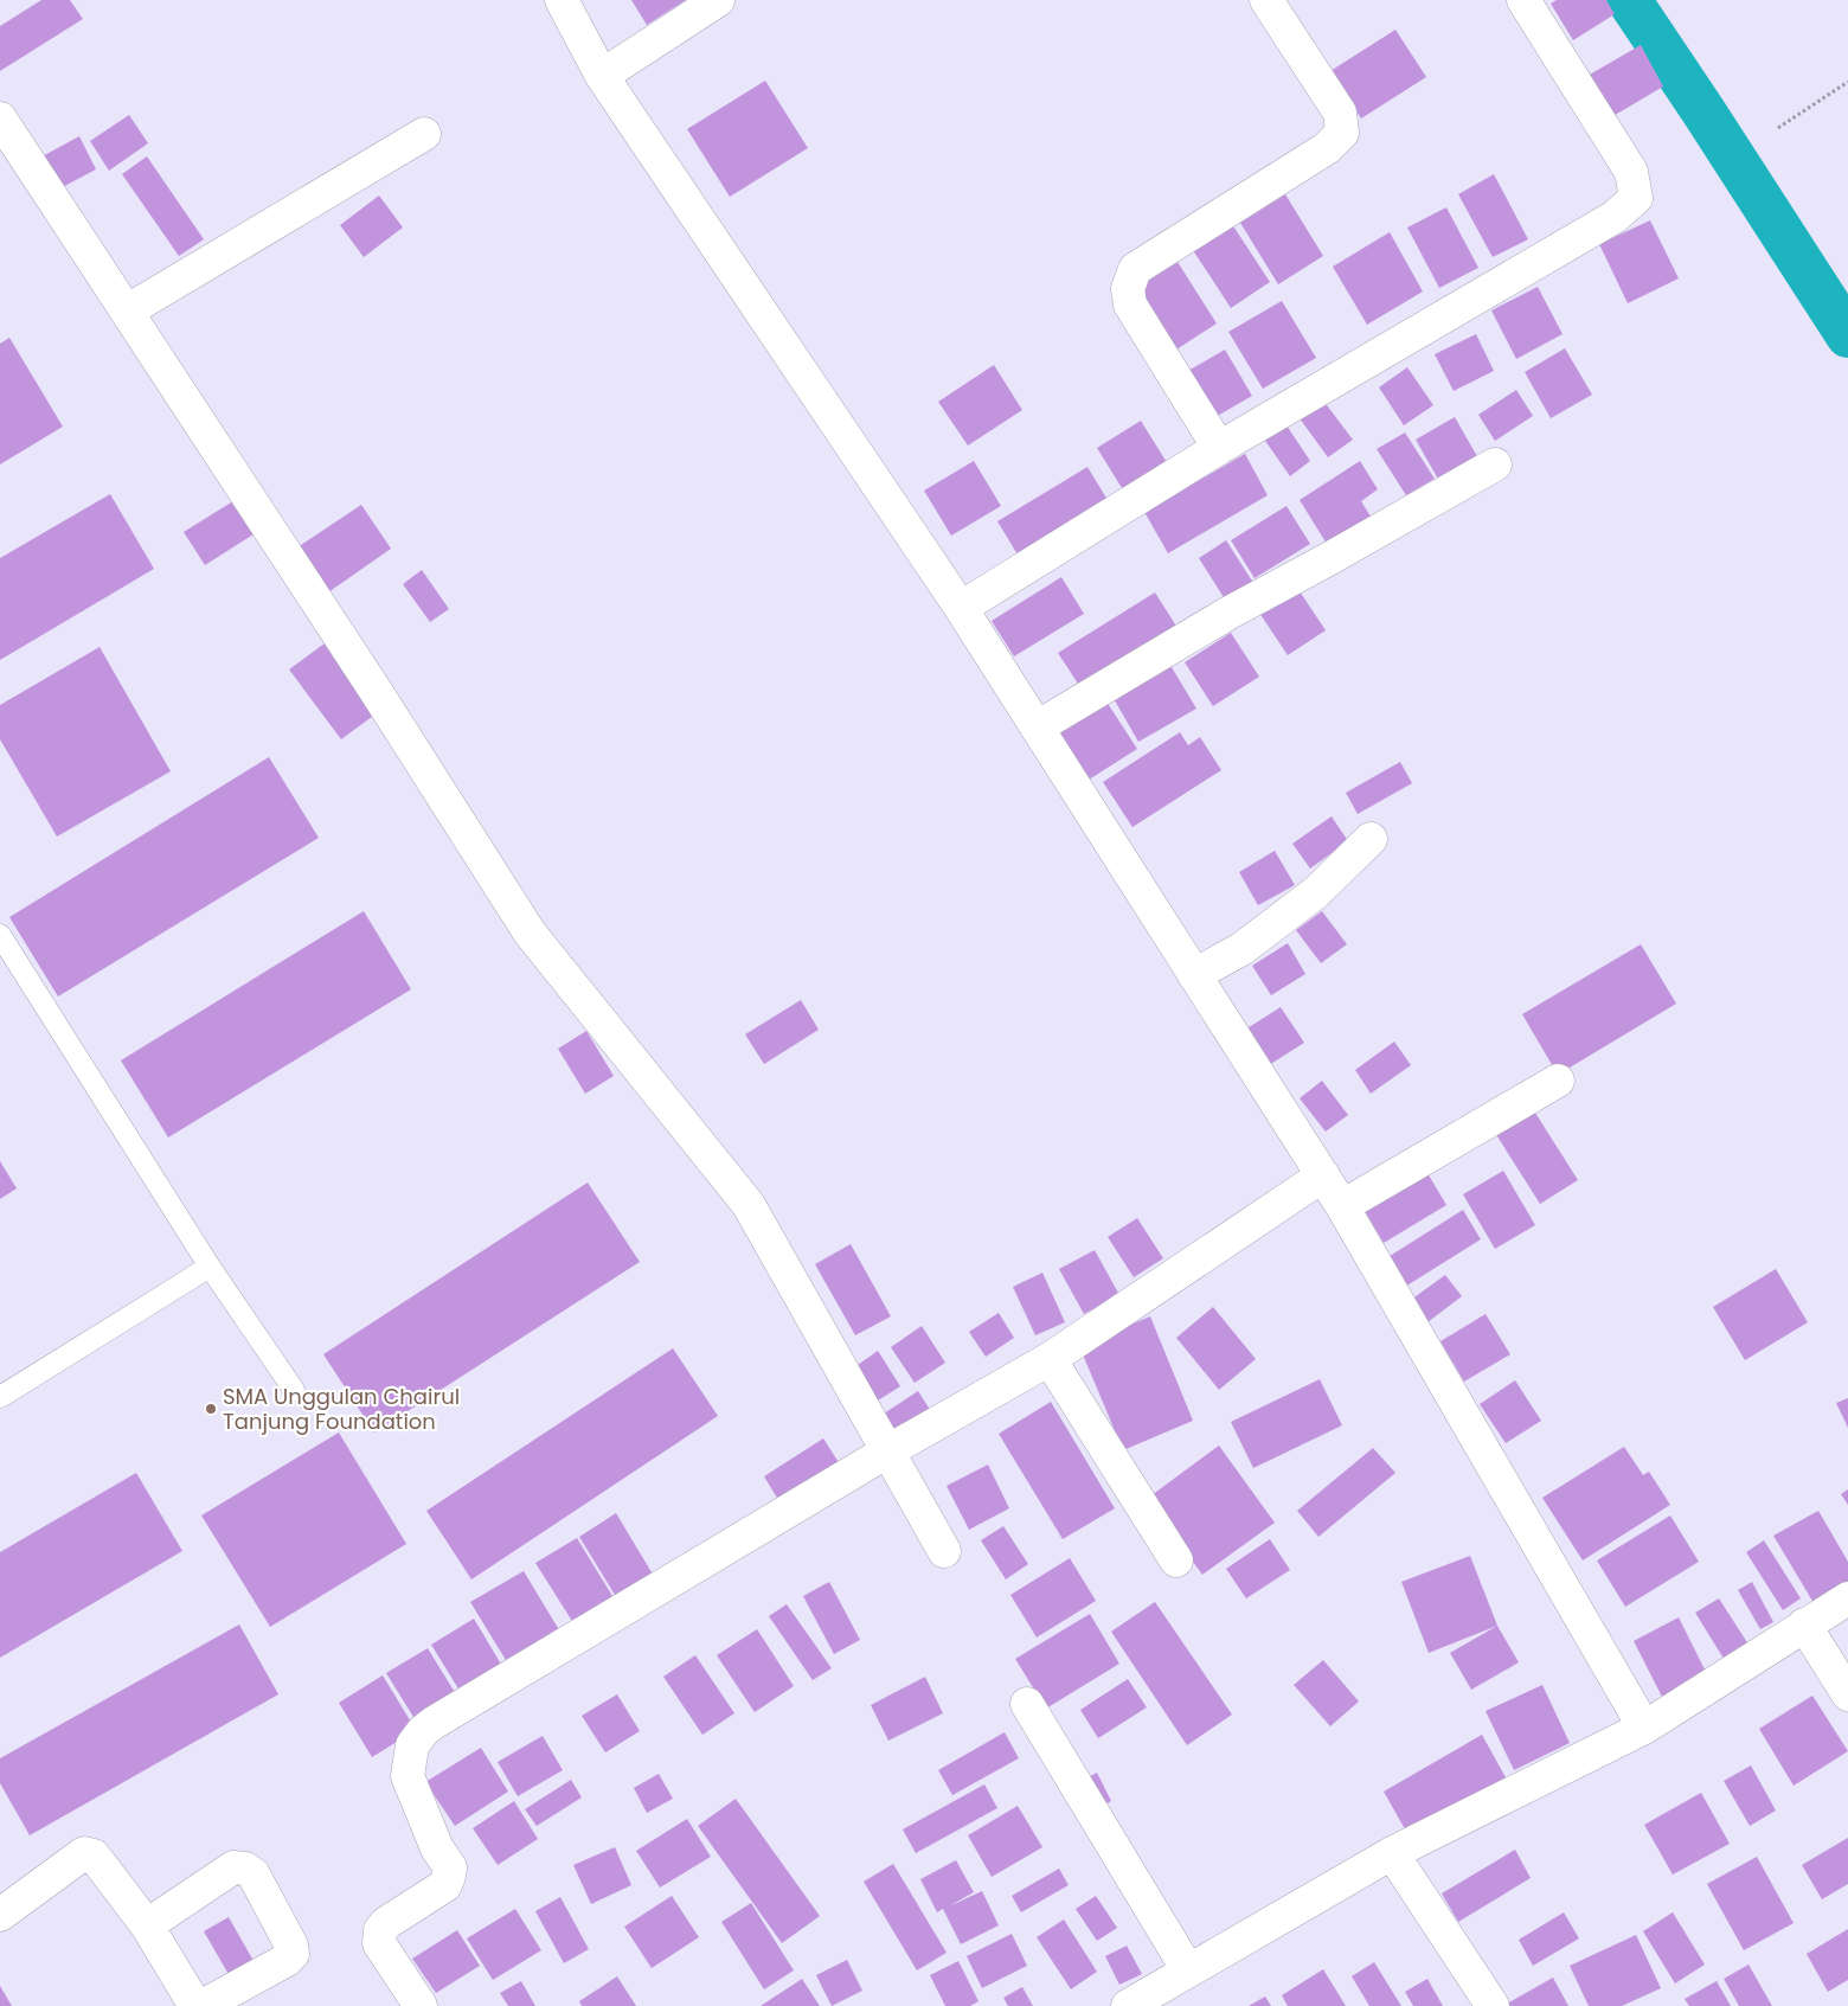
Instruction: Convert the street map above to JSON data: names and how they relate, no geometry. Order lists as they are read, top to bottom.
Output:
{
  "places": ["SMA Unggulan Chairul Tanjung Foundation"]
}
